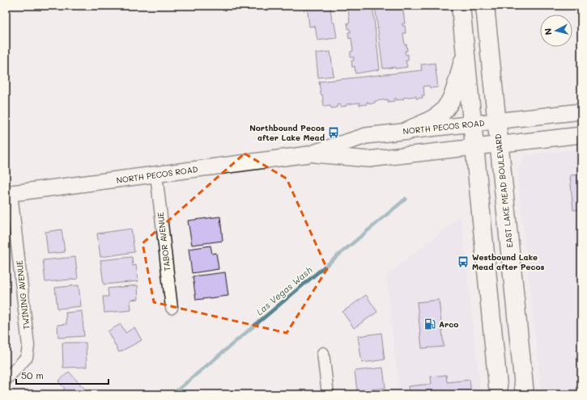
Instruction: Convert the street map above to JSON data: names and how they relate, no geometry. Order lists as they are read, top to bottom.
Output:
{
  "streets": {
    "main road": ["NORTH PECOS ROAD", "EAST LAKE MEAD BOULEVARD"],
    "street": ["TABOR AVENUE", "TWINING AVENUE"]
  },
  "crossings": [
    ["NORTH PECOS ROAD", "EAST LAKE MEAD BOULEVARD"],
    ["NORTH PECOS ROAD", "TABOR AVENUE"],
    ["NORTH PECOS ROAD", "TWINING AVENUE"]
  ],
  "water": ["Las Vegas Wash"],
  "places": {
    "bus stop": ["Northbound Pecos after Lake Mead", "Westbound Lake Mead after Pecos"],
    "fuel station": ["Arco"]
  },
  "scale_bar": "50 m",
  "north": "left"
}
